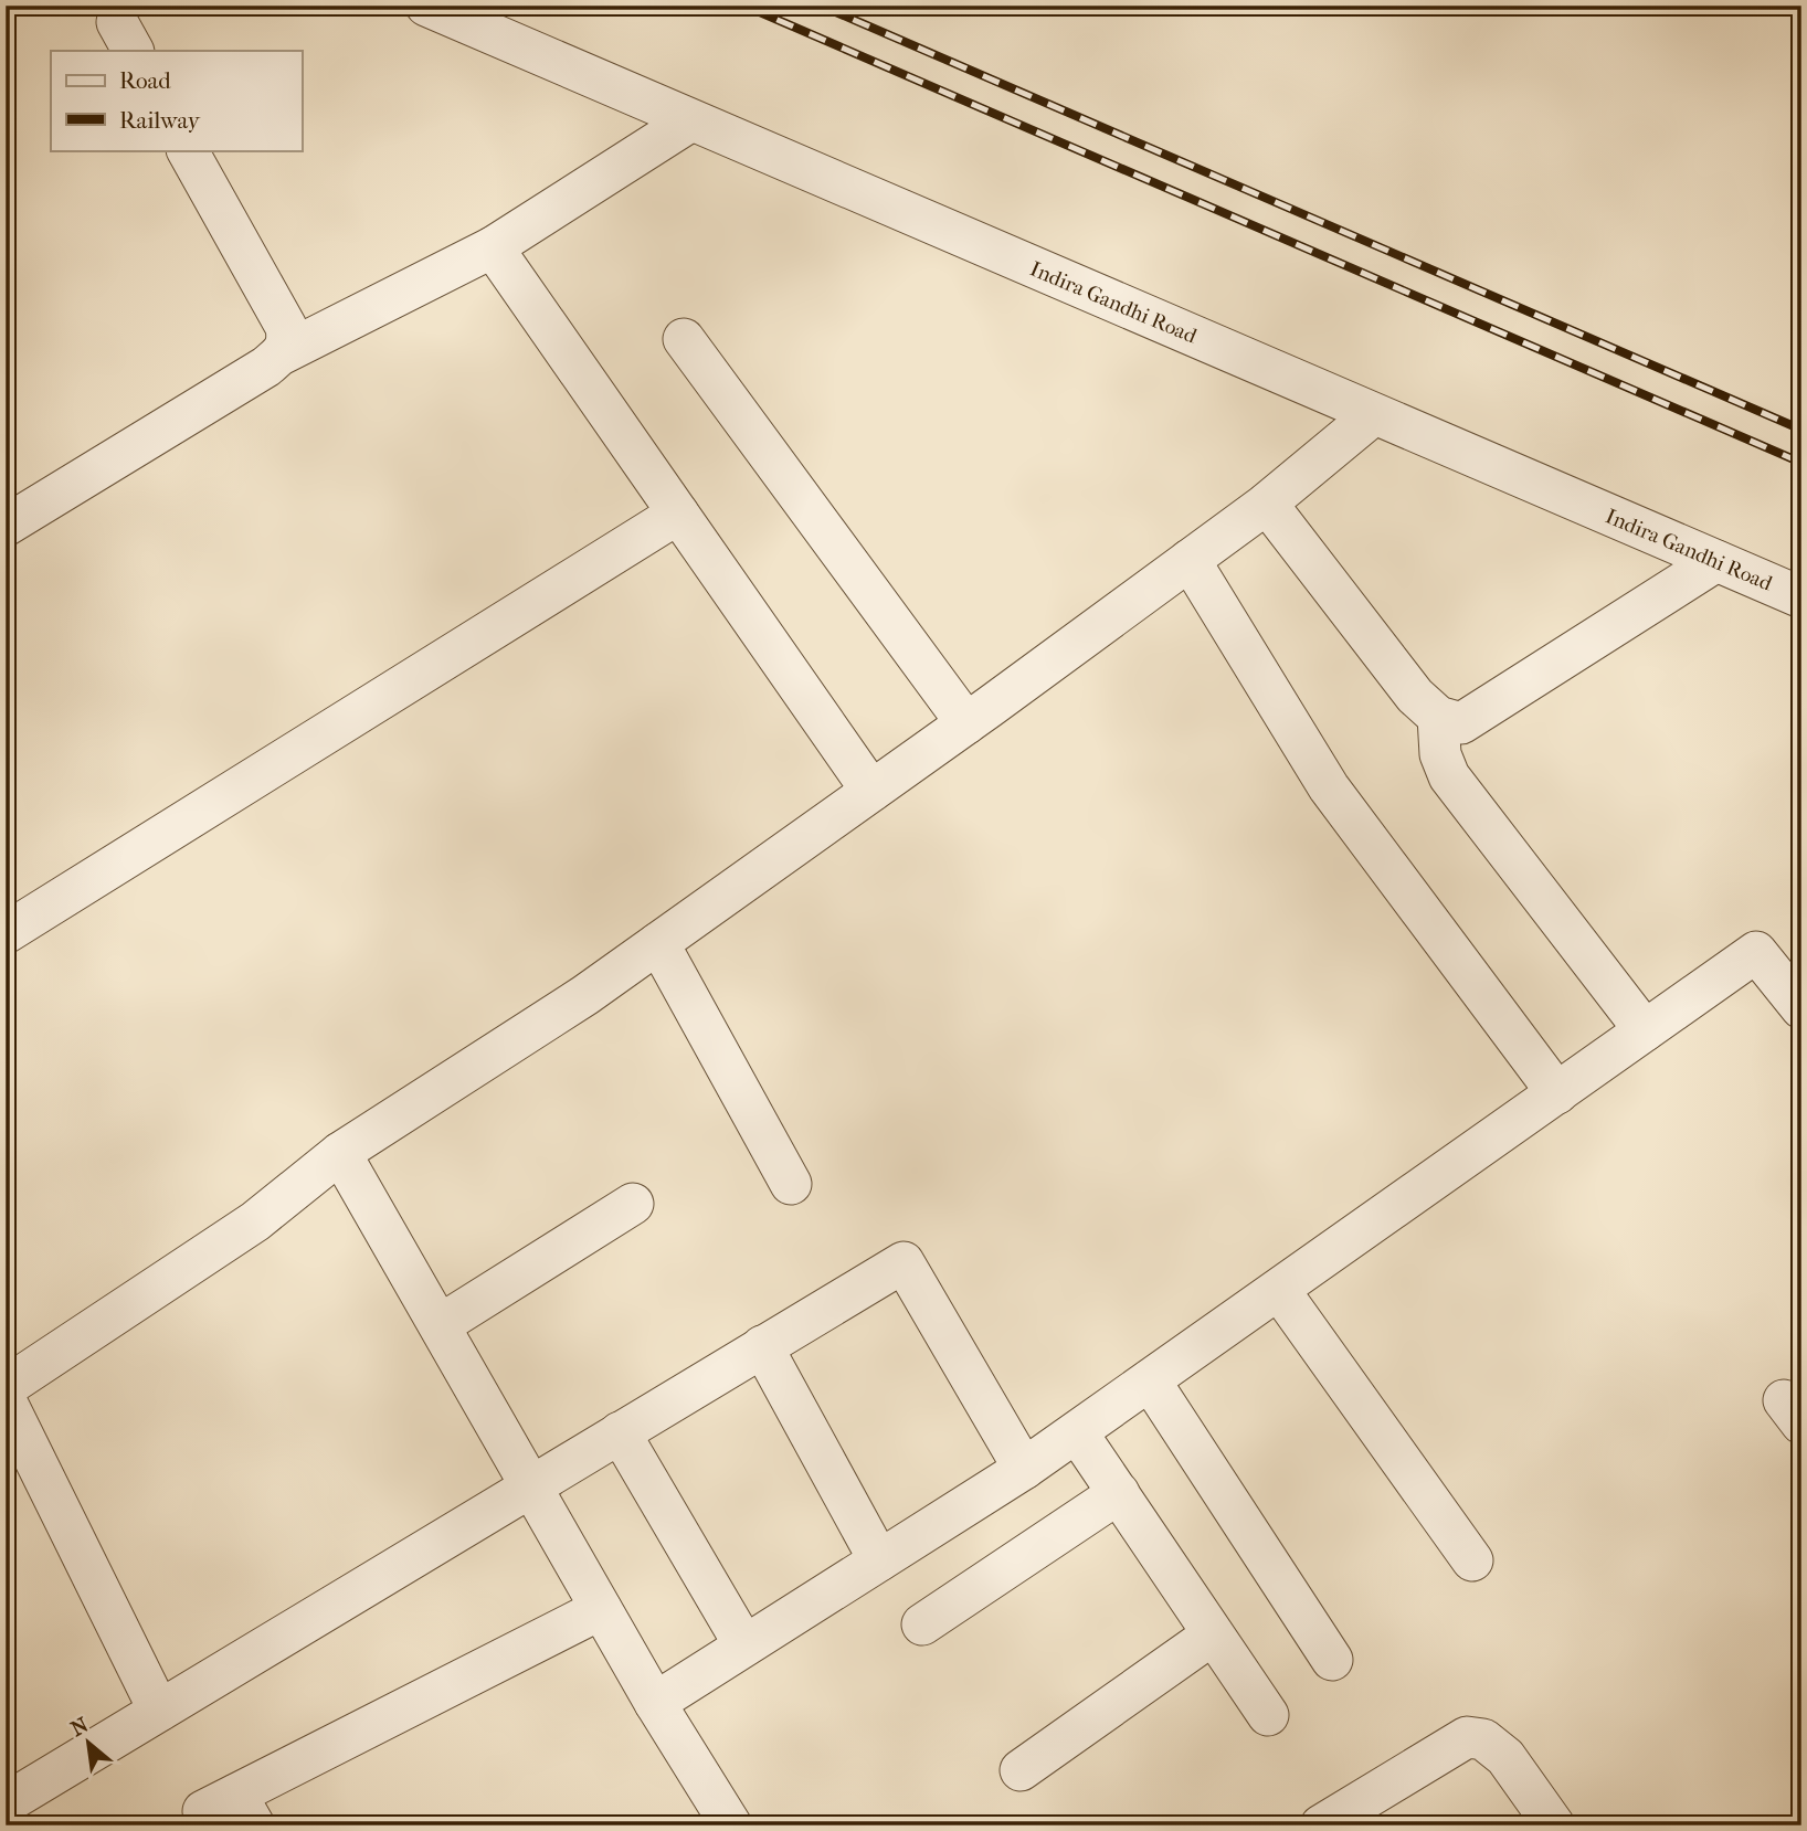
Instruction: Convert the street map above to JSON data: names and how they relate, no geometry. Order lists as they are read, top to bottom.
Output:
{
  "streets": {
    "street": ["Indira Gandhi Road"]
  },
  "legend": ["Road", "Railway"],
  "north": "top left"
}
